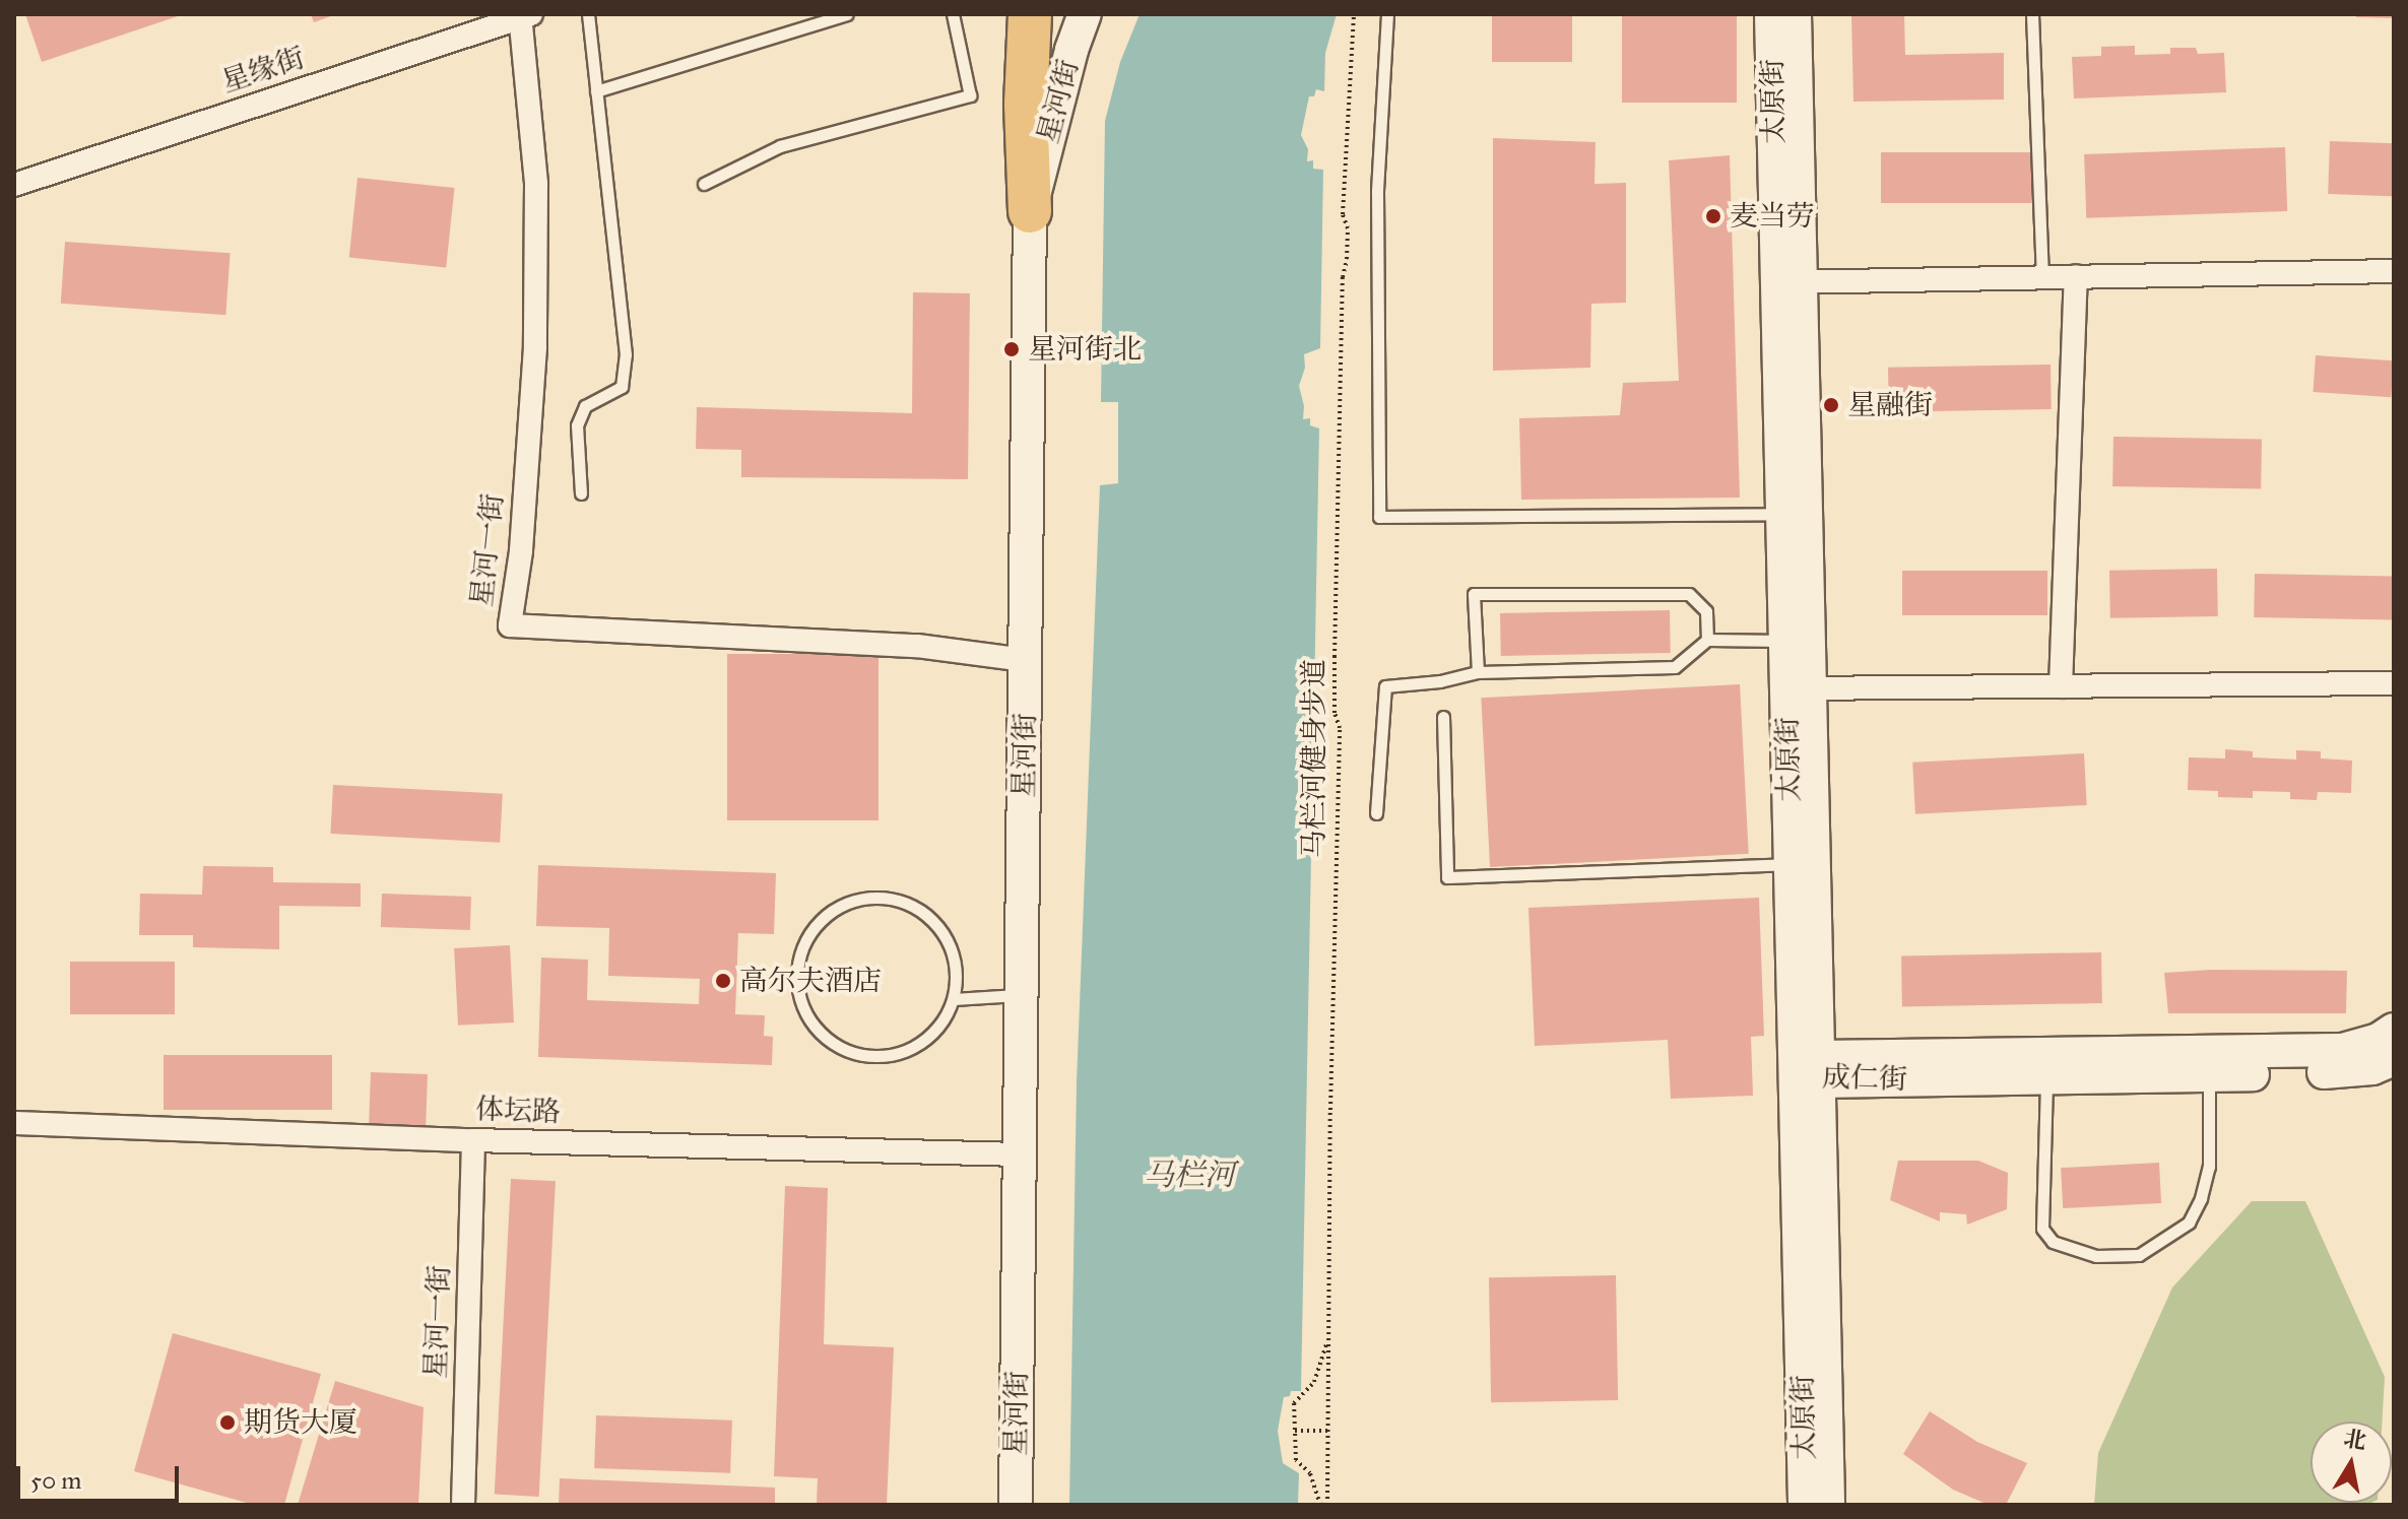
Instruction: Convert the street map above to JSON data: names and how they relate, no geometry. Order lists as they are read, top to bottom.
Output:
{
  "streets": {
    "main road": ["星河街", "太原街", "成仁街"],
    "street": ["星缘街", "星河一街", "体坛路"],
    "path": ["马栏河健身步道"]
  },
  "crossings": [
    ["星缘街", "星河一街"],
    ["星河街", "星河一街"],
    ["星河街", "体坛路"],
    ["太原街", "成仁街"],
    ["星河一街", "体坛路"]
  ],
  "water": ["马栏河"],
  "places": [
    "麦当劳",
    "星河街北",
    "星融街",
    "高尔夫酒店",
    "期货大厦"
  ],
  "scale_bar": "50 m",
  "north": "top"
}
